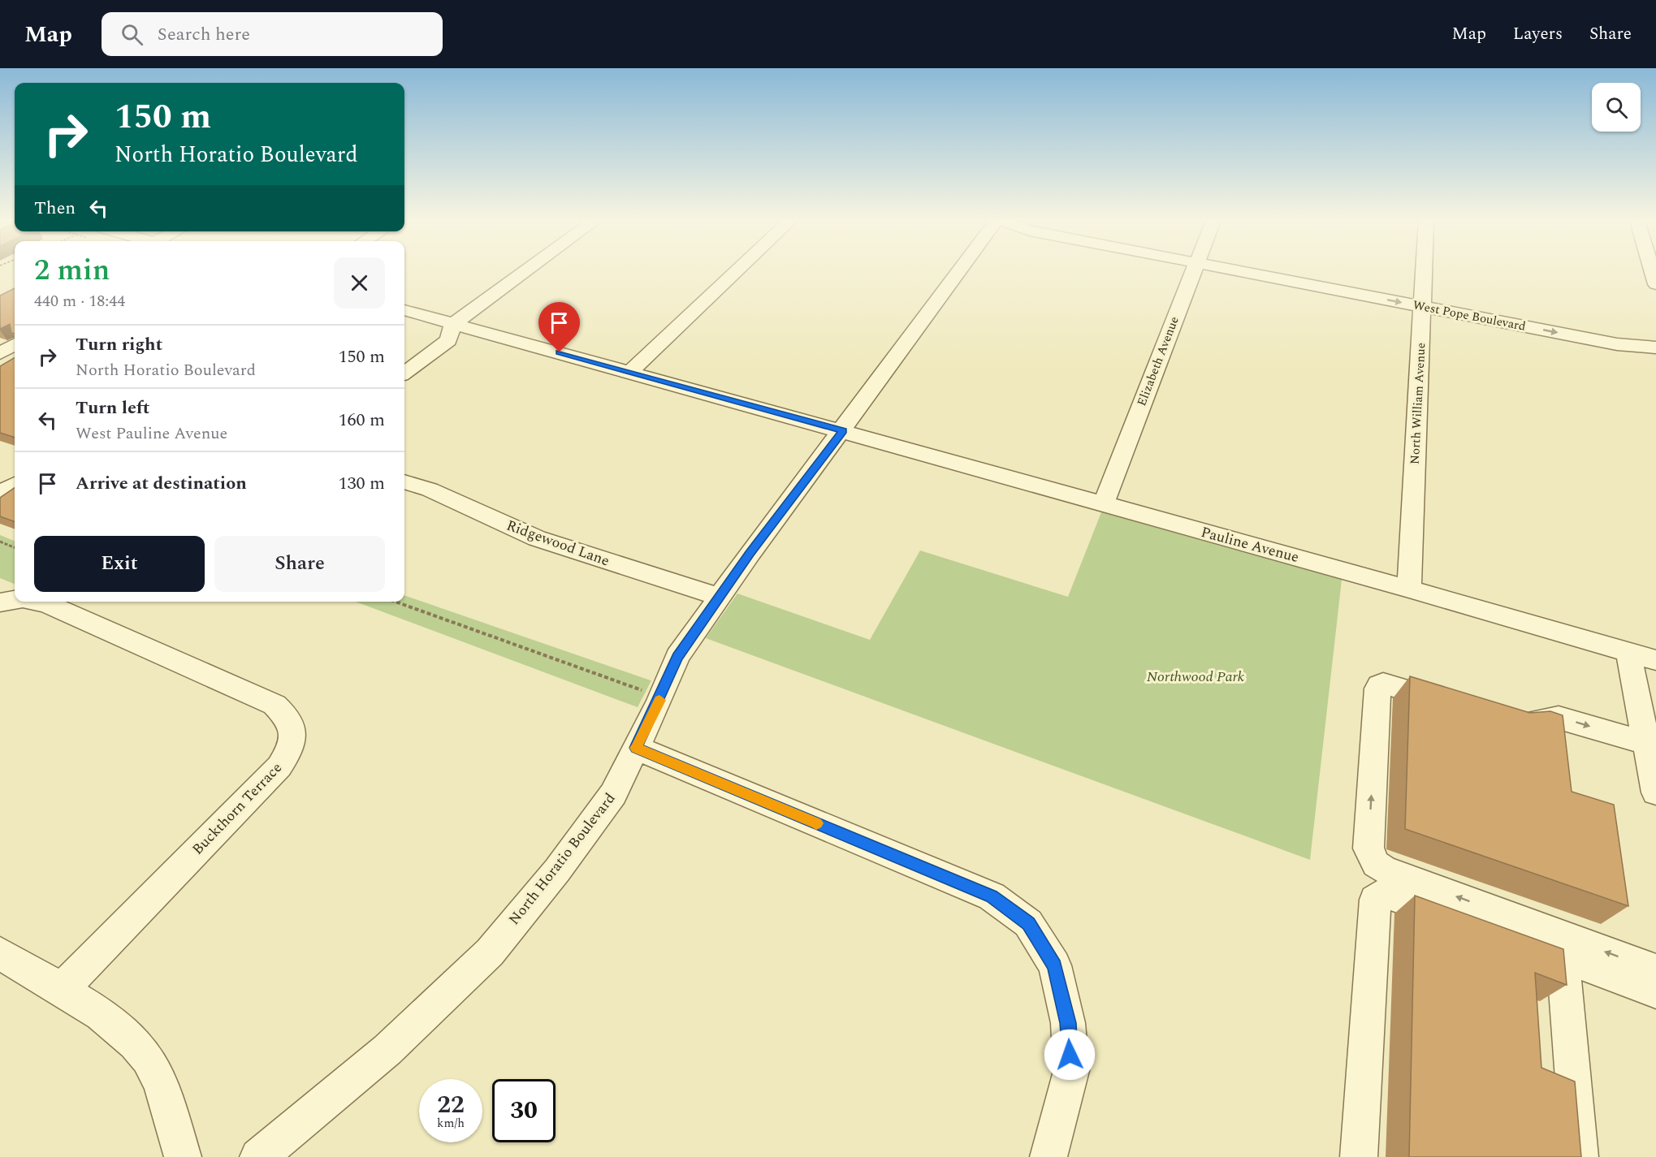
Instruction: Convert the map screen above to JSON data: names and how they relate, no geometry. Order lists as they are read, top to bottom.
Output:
{
  "streets": {
    "street": [
      "West Pope Boulevard",
      "Elizabeth Avenue",
      "North William Avenue",
      "Ridgewood Lane",
      "Pauline Avenue",
      "Buckthorn Terrace",
      "North Horatio Boulevard"
    ]
  },
  "crossings": [
    ["West Pope Boulevard", "North William Avenue"],
    ["Elizabeth Avenue", "Pauline Avenue"],
    ["North William Avenue", "Pauline Avenue"],
    ["Ridgewood Lane", "North Horatio Boulevard"],
    ["Pauline Avenue", "North Horatio Boulevard"]
  ],
  "parks": ["Northwood Park"],
  "page": {
    "header": "Map",
    "search": "Search here",
    "nav": ["Map", "Layers", "Share"],
    "turn": ["150 m", "North Horatio Boulevard"],
    "then": "Then",
    "heading": ["2 min", "440 m · 18:44"],
    "list": [
      {
        "name": "Turn right",
        "note": "North Horatio Boulevard",
        "value": "150 m"
      },
      {
        "name": "Turn left",
        "note": "West Pauline Avenue",
        "value": "160 m"
      },
      {
        "name": "Arrive at destination",
        "value": "130 m"
      }
    ],
    "buttons": ["Exit", "Share"],
    "speed": "22 km/h",
    "limit": "30"
  }
}
